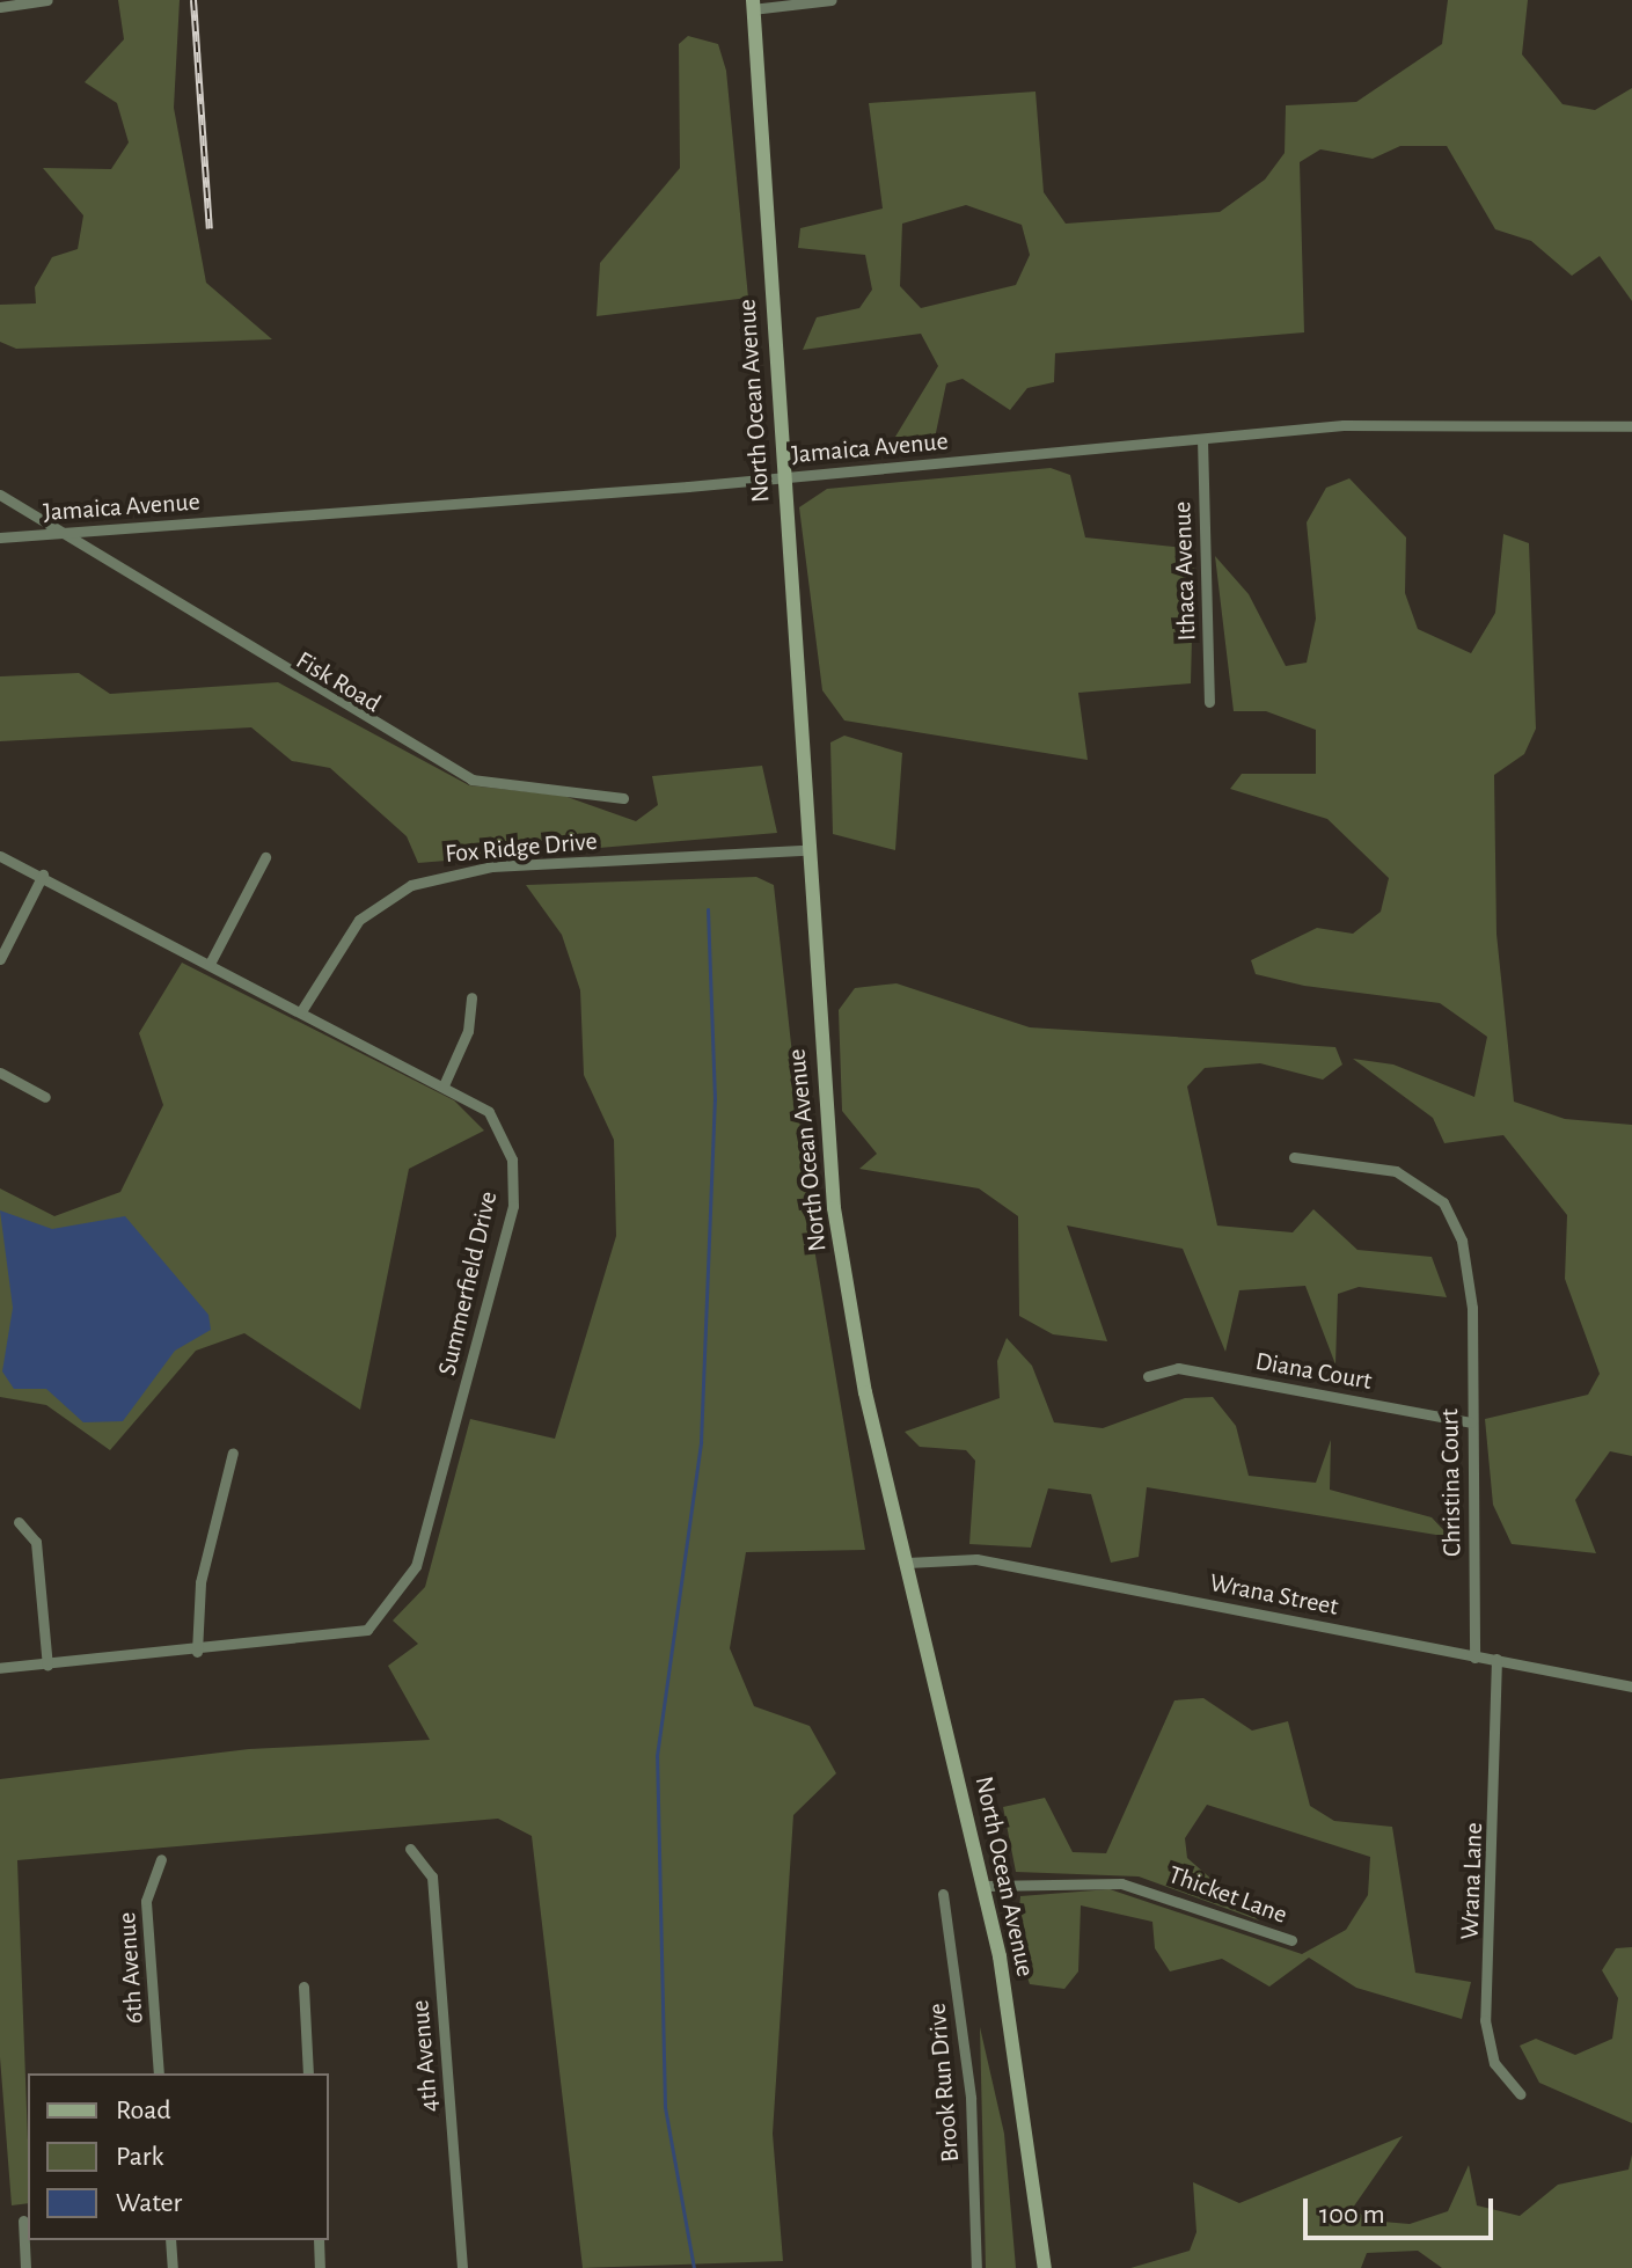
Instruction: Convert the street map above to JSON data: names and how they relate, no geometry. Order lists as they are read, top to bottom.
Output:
{
  "streets": {
    "main road": ["North Ocean Avenue"],
    "street": [
      "Jamaica Avenue",
      "Ithaca Avenue",
      "Fisk Road",
      "Fox Ridge Drive",
      "Summerfield Drive",
      "Diana Court",
      "Christina Court",
      "Wrana Street",
      "Wrana Lane",
      "Thicket Lane",
      "6th Avenue",
      "4th Avenue",
      "Brook Run Drive"
    ]
  },
  "crossings": [
    ["North Ocean Avenue", "Jamaica Avenue"],
    ["North Ocean Avenue", "Fox Ridge Drive"],
    ["North Ocean Avenue", "Wrana Street"],
    ["North Ocean Avenue", "Thicket Lane"],
    ["Jamaica Avenue", "Ithaca Avenue"],
    ["Jamaica Avenue", "Fisk Road"],
    ["Fox Ridge Drive", "Summerfield Drive"],
    ["Diana Court", "Christina Court"],
    ["Christina Court", "Wrana Street"],
    ["Wrana Street", "Wrana Lane"]
  ],
  "legend": ["Road", "Park", "Water"],
  "scale_bar": "100 m"
}
